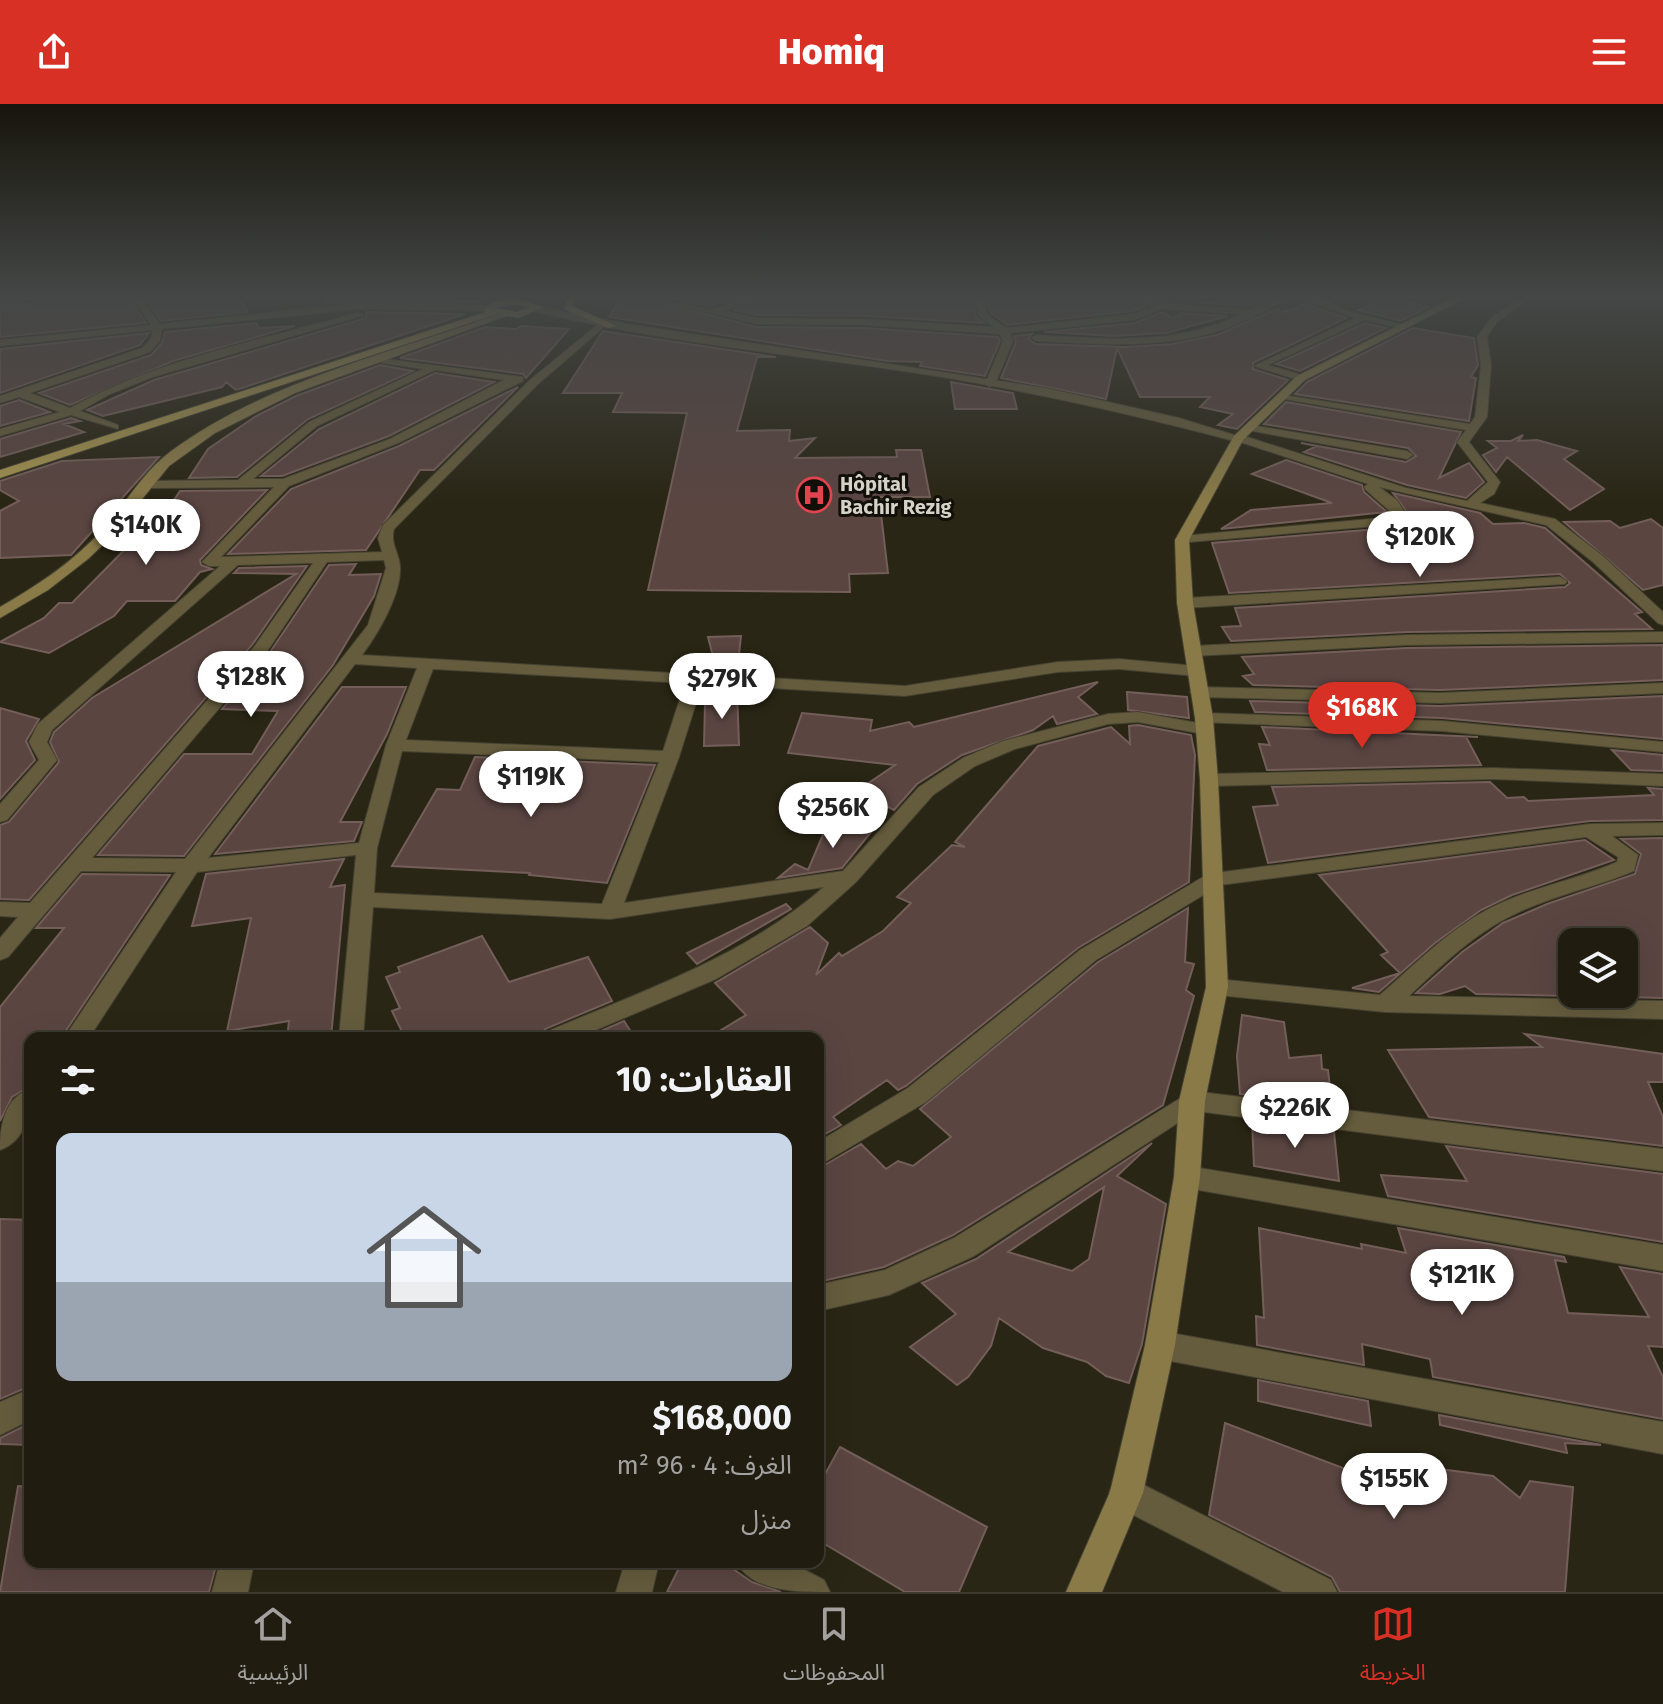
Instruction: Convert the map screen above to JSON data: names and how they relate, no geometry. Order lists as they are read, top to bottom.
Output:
{
  "places": {
    "hospital": ["Hôpital Bachir Rezig"]
  },
  "page": {
    "header": "Homiq",
    "price": [
      "$140K",
      "$120K",
      "$128K",
      "$279K",
      "$168K",
      "$119K",
      "$256K",
      "$226K",
      "$121K",
      "$155K"
    ],
    "heading": "العقارات: 10",
    "list": [
      {
        "name": "$168,000",
        "note": "الغرف: 4 · 96 m² · منزل"
      }
    ],
    "tabs": ["الخريطة", "المحفوظات", "الرئيسية"]
  }
}
